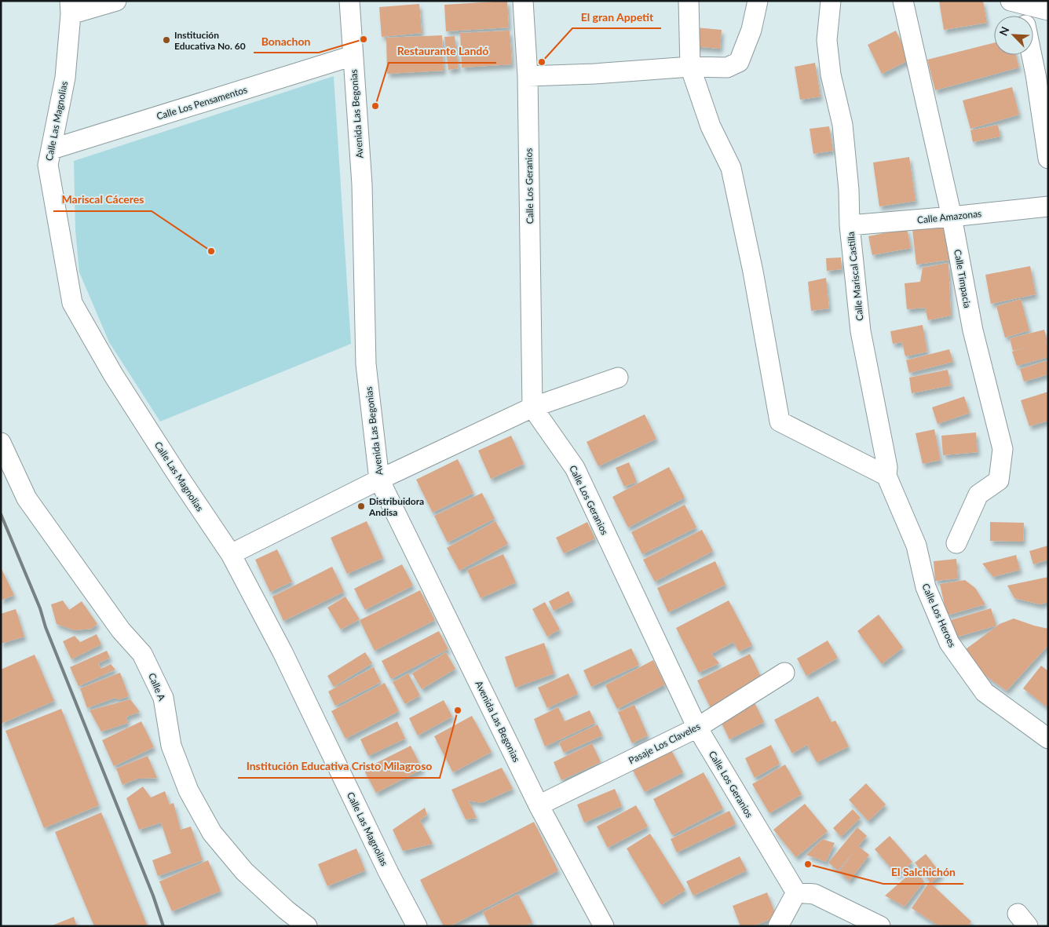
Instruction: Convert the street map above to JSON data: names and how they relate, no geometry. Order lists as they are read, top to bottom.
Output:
{
  "streets": {
    "street": [
      "Calle Los Pensamentos",
      "Avenida Las Begonias",
      "Calle Las Magnolias",
      "Calle Los Geranios",
      "Calle Amazonas",
      "Calle Mariscal Castilla",
      "Calle Timpacia",
      "Calle Los Heroes",
      "Calle A",
      "Pasaje Los Claveles"
    ]
  },
  "crossings": [
    ["Calle Los Pensamentos", "Avenida Las Begonias"],
    ["Calle Los Pensamentos", "Calle Las Magnolias"],
    ["Avenida Las Begonias", "Pasaje Los Claveles"],
    ["Calle Los Geranios", "Pasaje Los Claveles"],
    ["Calle Amazonas", "Calle Mariscal Castilla"],
    ["Calle Amazonas", "Calle Timpacia"],
    ["Calle Mariscal Castilla", "Calle Los Heroes"]
  ],
  "places": [
    "Bonachon",
    "Institución Educativa No. 60",
    "El gran Appetit",
    "Restaurante Landó",
    "Mariscal Cáceres",
    "Distribuidora Andisa",
    "Institución Educativa Cristo Milagroso",
    "El Salchichón"
  ],
  "north": "top left"
}
